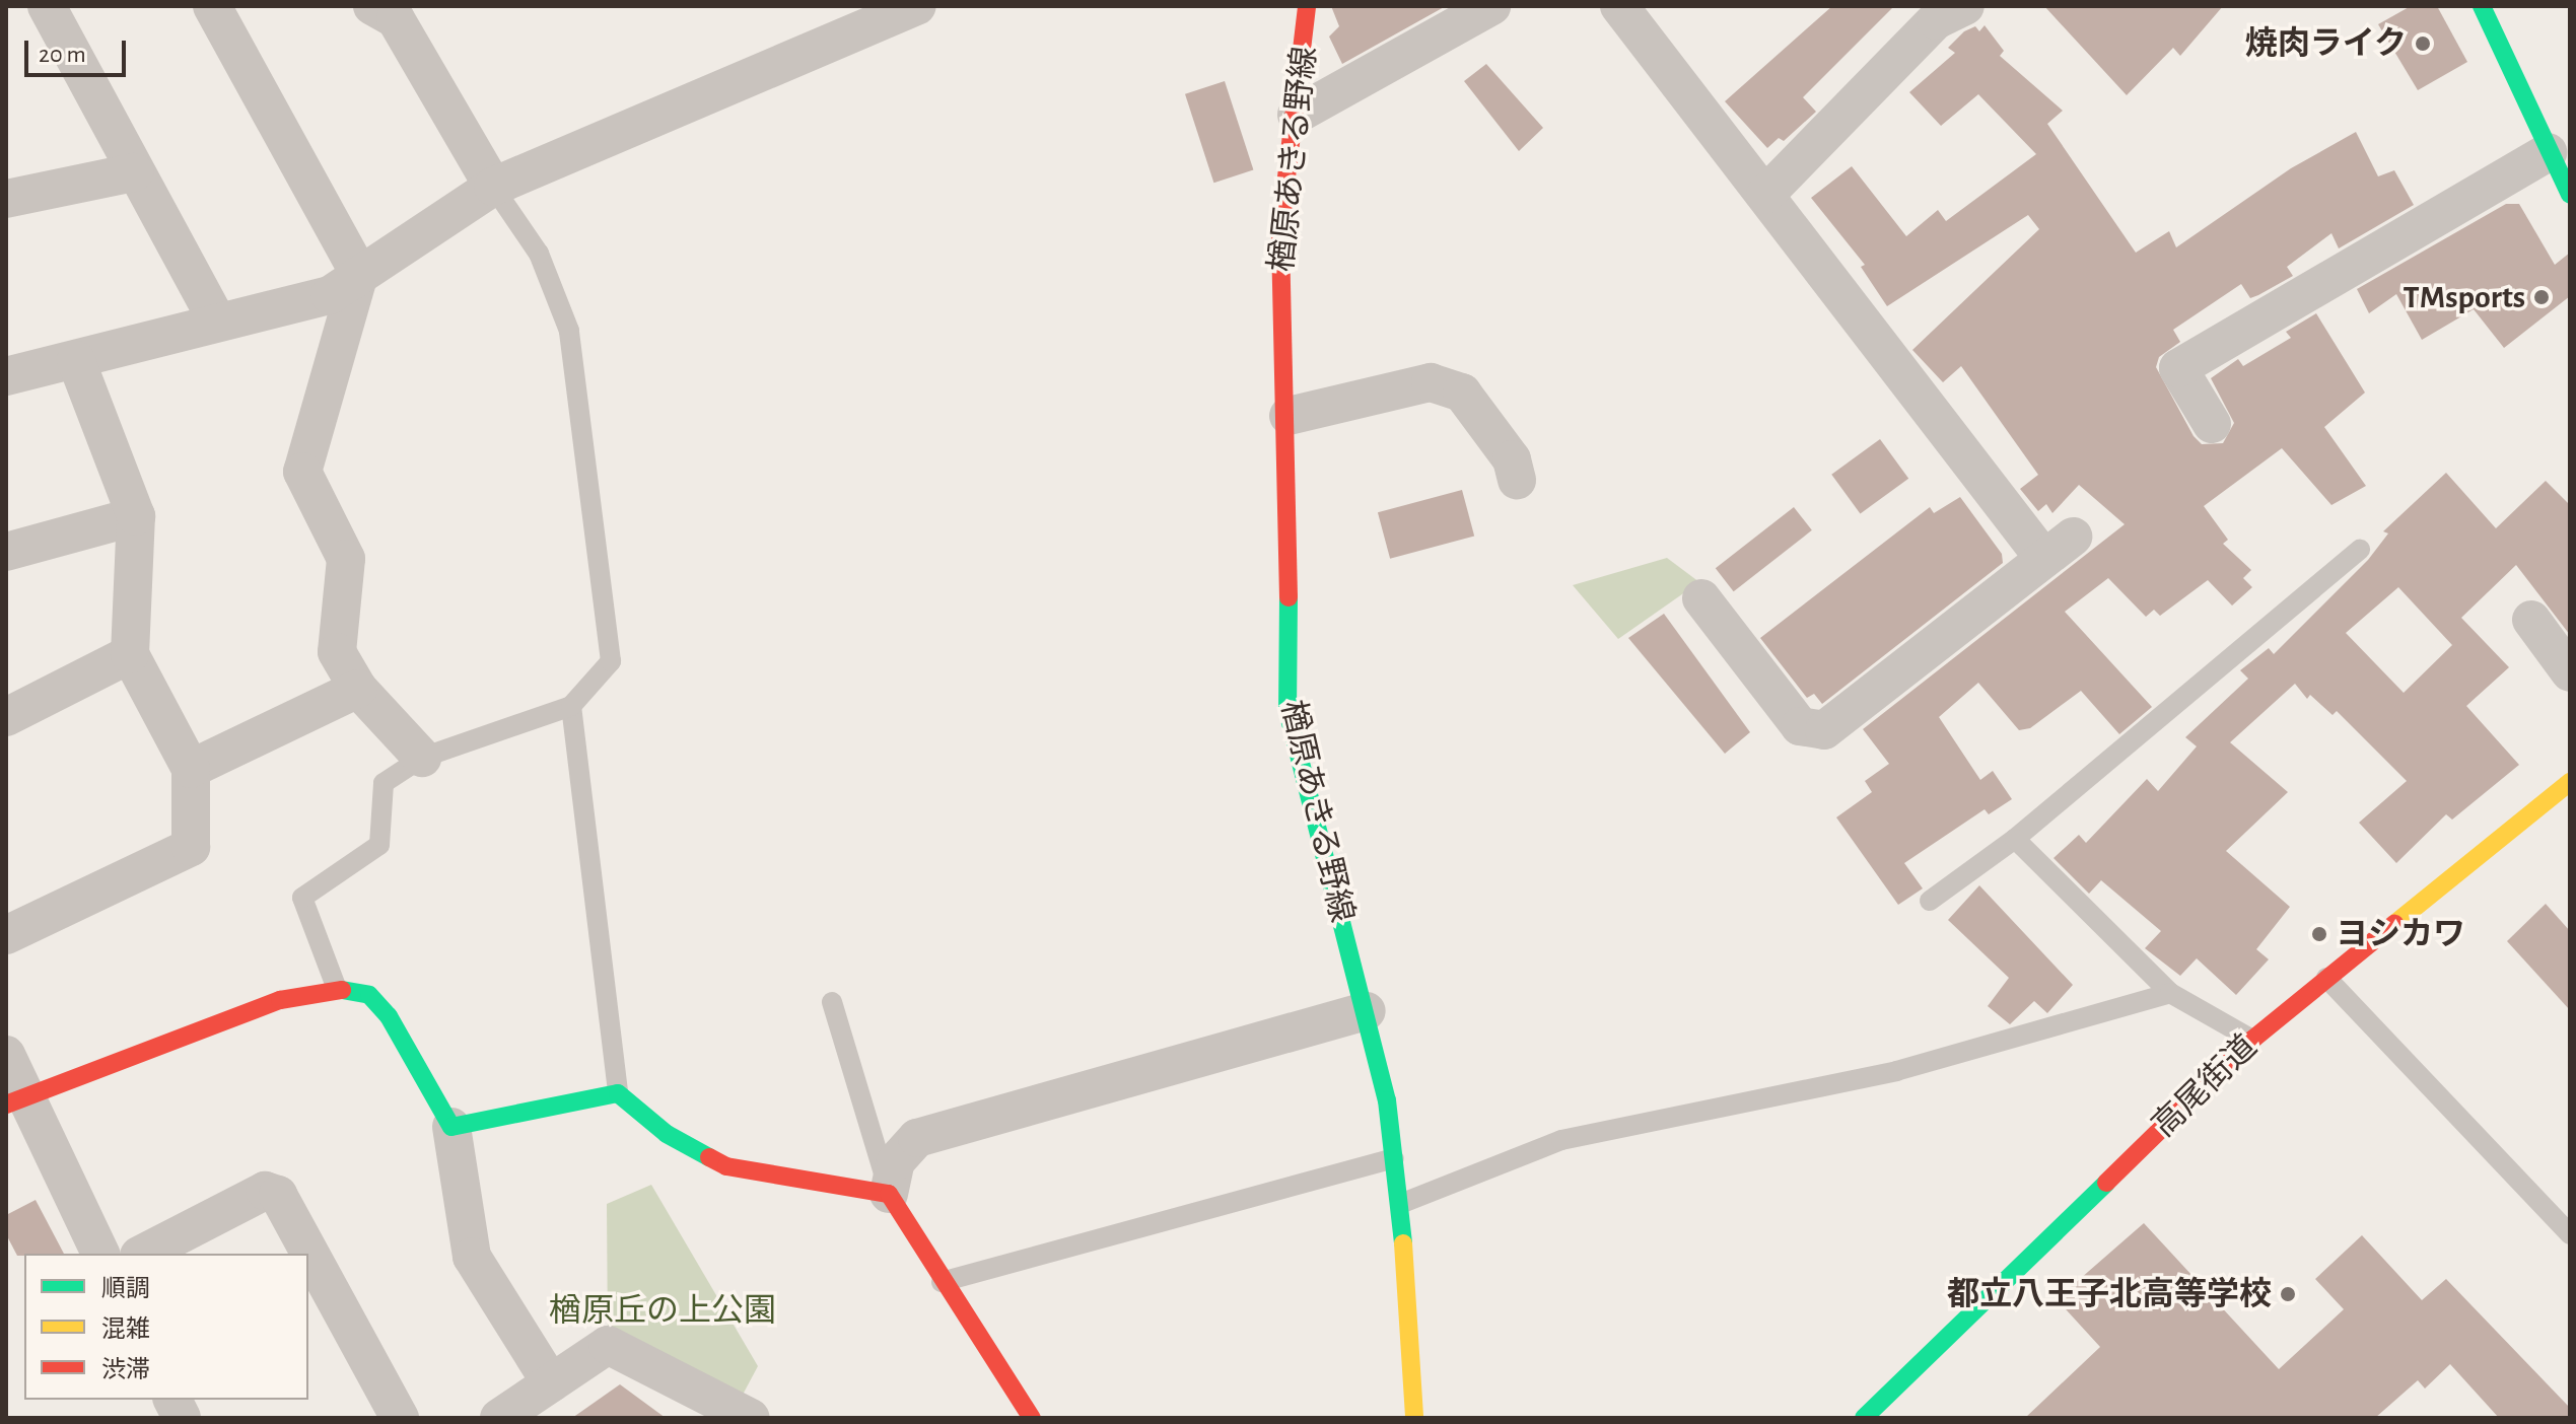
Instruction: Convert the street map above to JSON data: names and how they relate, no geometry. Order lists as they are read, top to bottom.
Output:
{
  "streets": {
    "main road": ["楢原あきる野線", "高尾街道"]
  },
  "parks": ["楢原丘の上公園"],
  "places": [
    "焼肉ライク",
    "TMsports",
    "ヨシカワ",
    "都立八王子北高等学校"
  ],
  "legend": ["順調", "混雑", "渋滞"],
  "scale_bar": "20 m"
}
